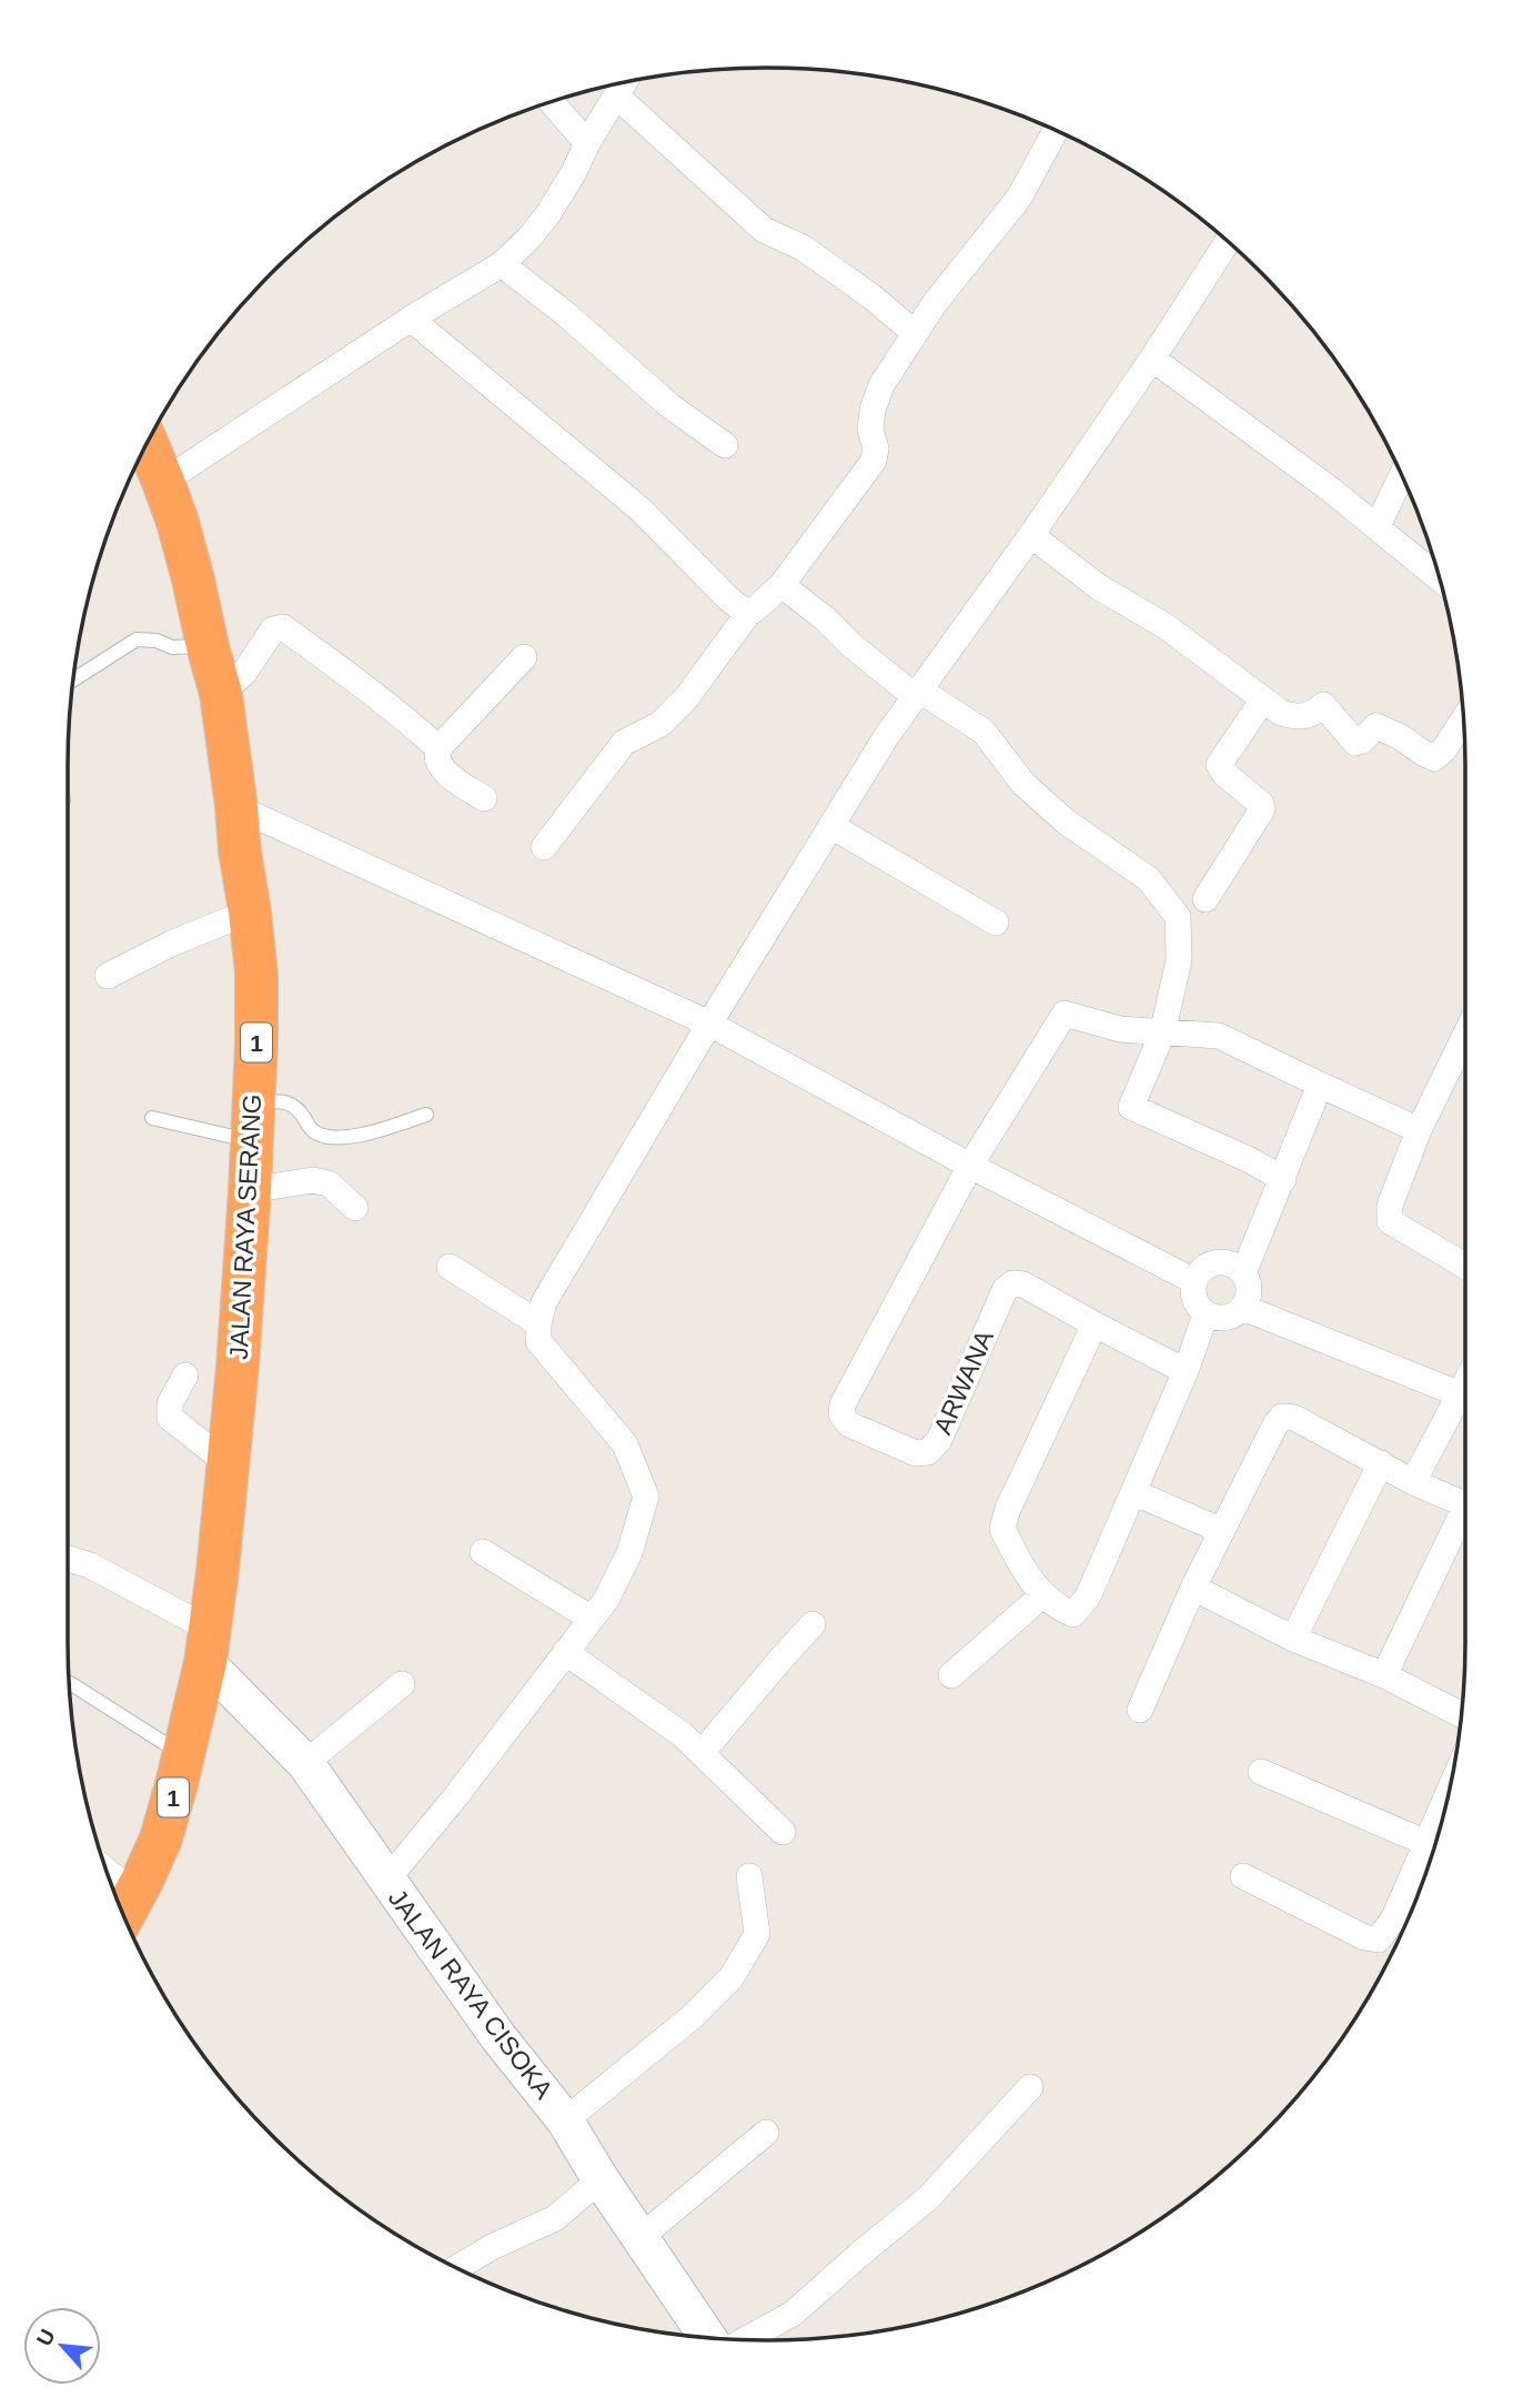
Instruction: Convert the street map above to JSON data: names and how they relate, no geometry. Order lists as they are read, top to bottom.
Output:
{
  "streets": {
    "highway": ["1", "JALAN RAYA SERANG"],
    "street": ["ARWANA", "JALAN RAYA CISOKA"]
  },
  "crossings": [
    ["JALAN RAYA SERANG", "JALAN RAYA CISOKA"]
  ],
  "north": "top left"
}
